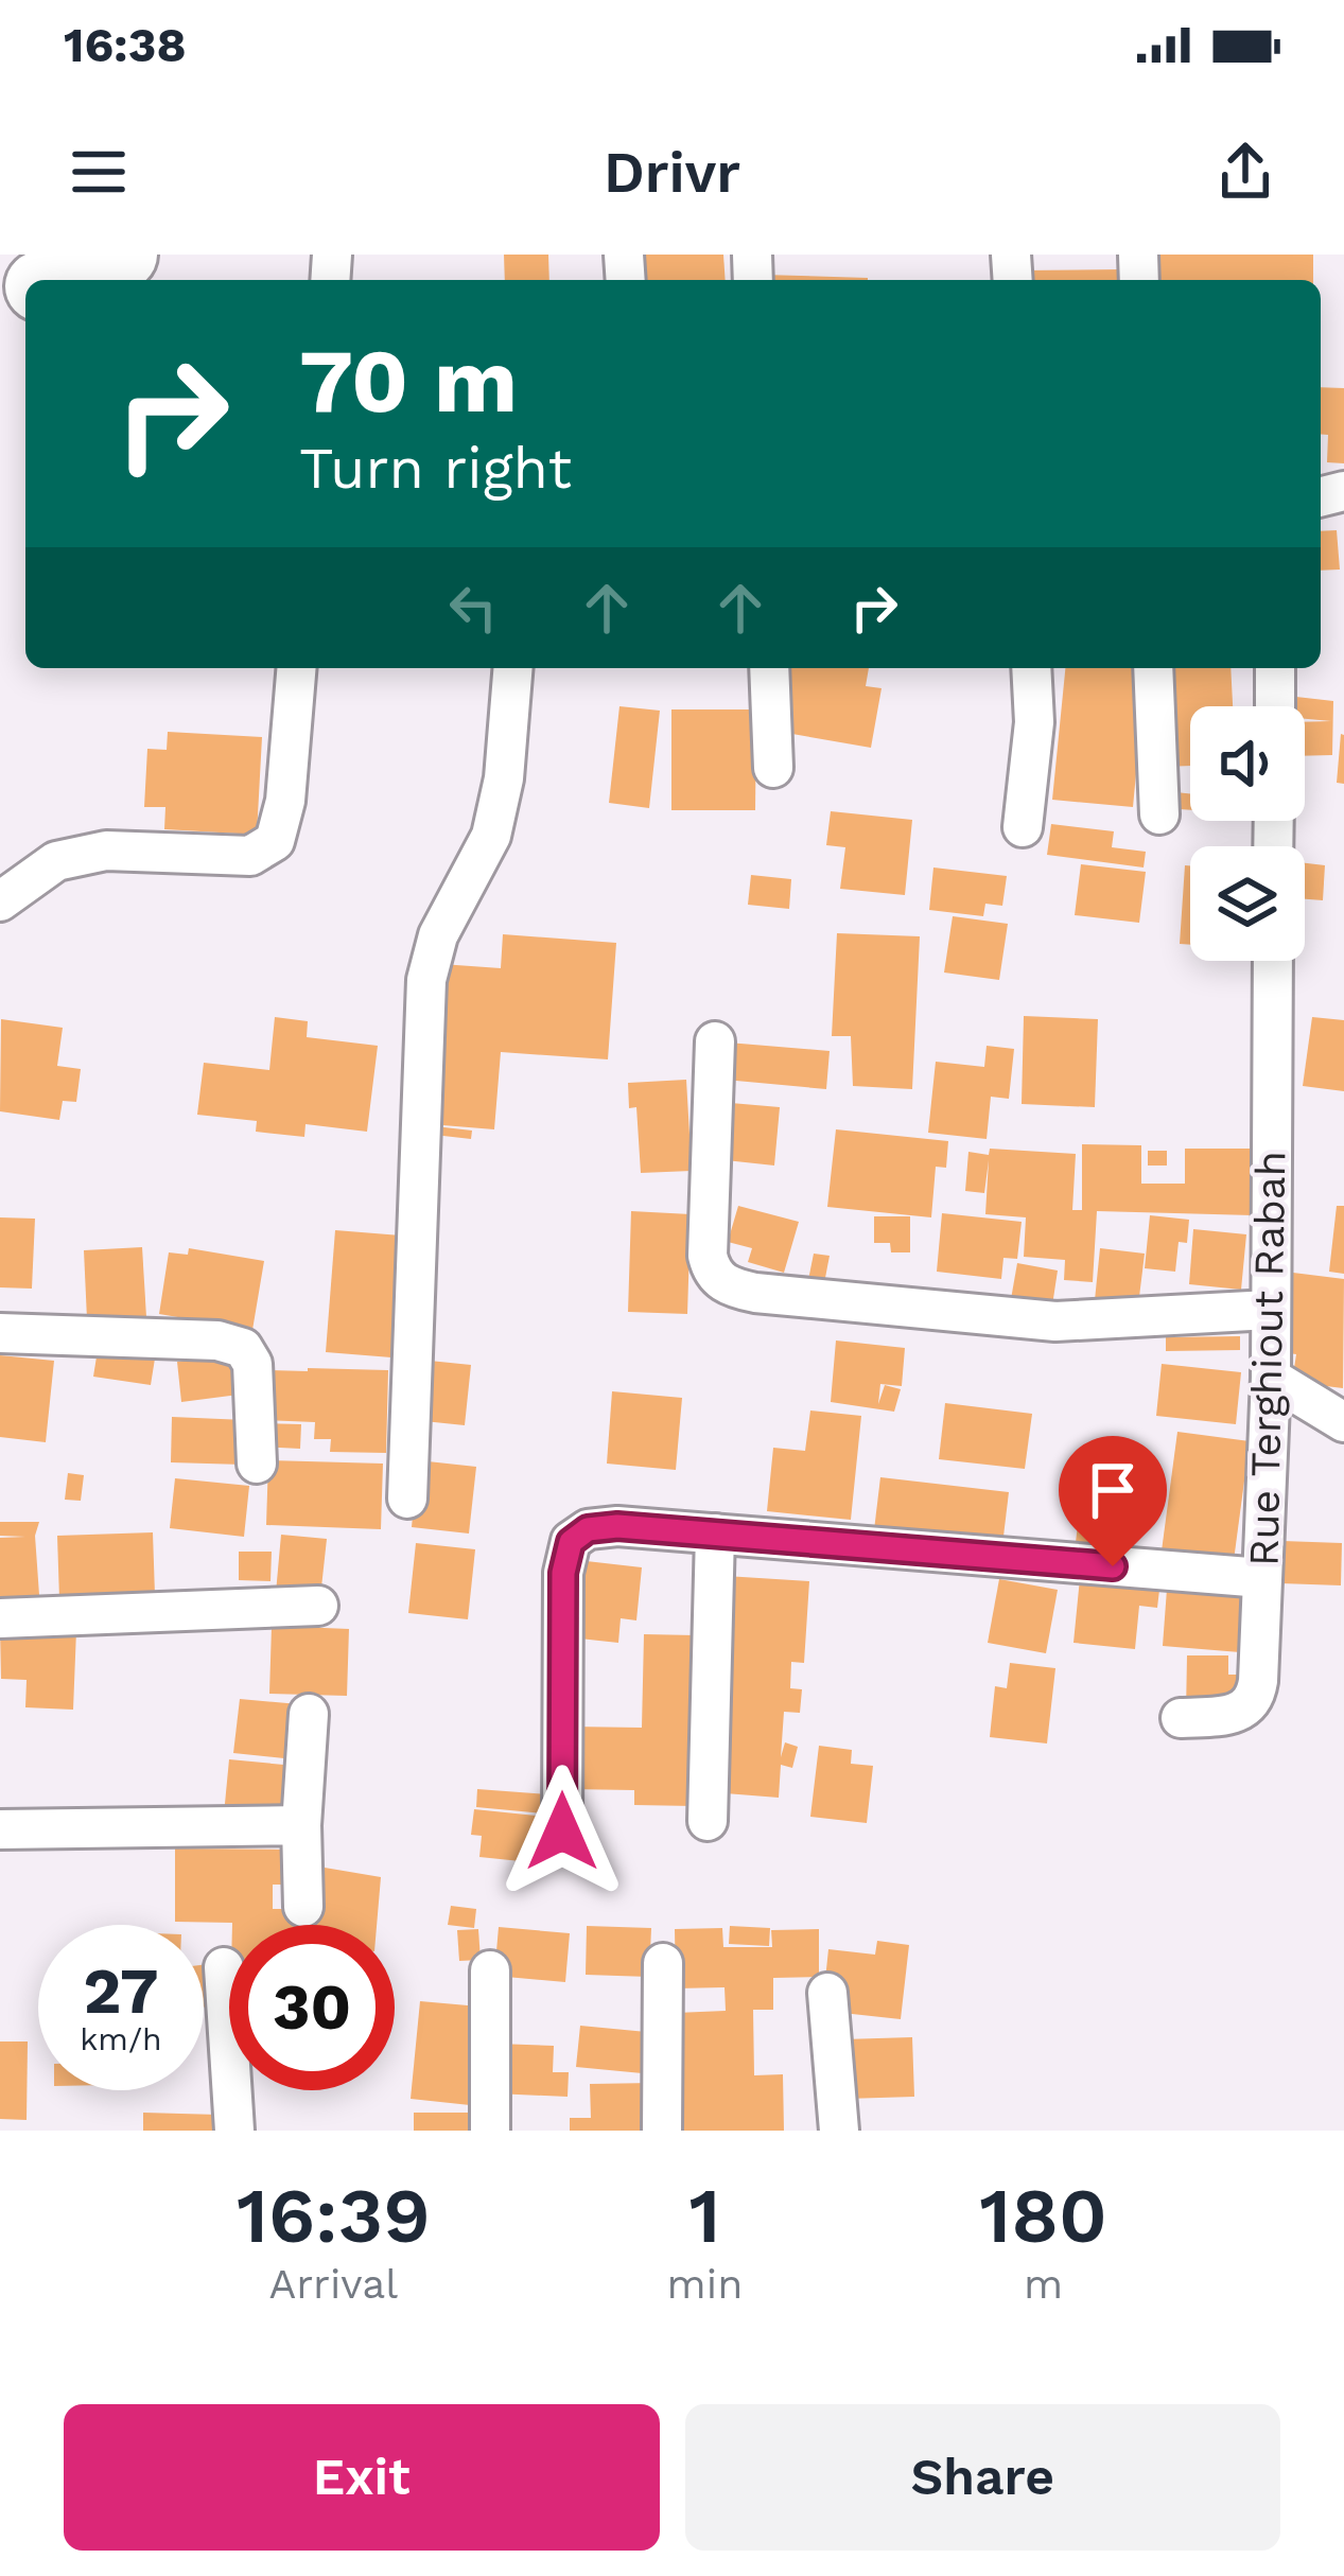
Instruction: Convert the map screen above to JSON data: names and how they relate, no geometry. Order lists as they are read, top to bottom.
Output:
{
  "streets": {
    "street": ["Rue Terghiout Rabah"]
  },
  "page": {
    "status": "16:38",
    "header": "Drivr",
    "turn": ["70 m", "Turn right"],
    "speed": "27 km/h",
    "limit": "30",
    "eta": [
      "16:39",
      "Arrival",
      "1",
      "min",
      "180",
      "m"
    ],
    "buttons": ["Exit", "Share"]
  }
}
